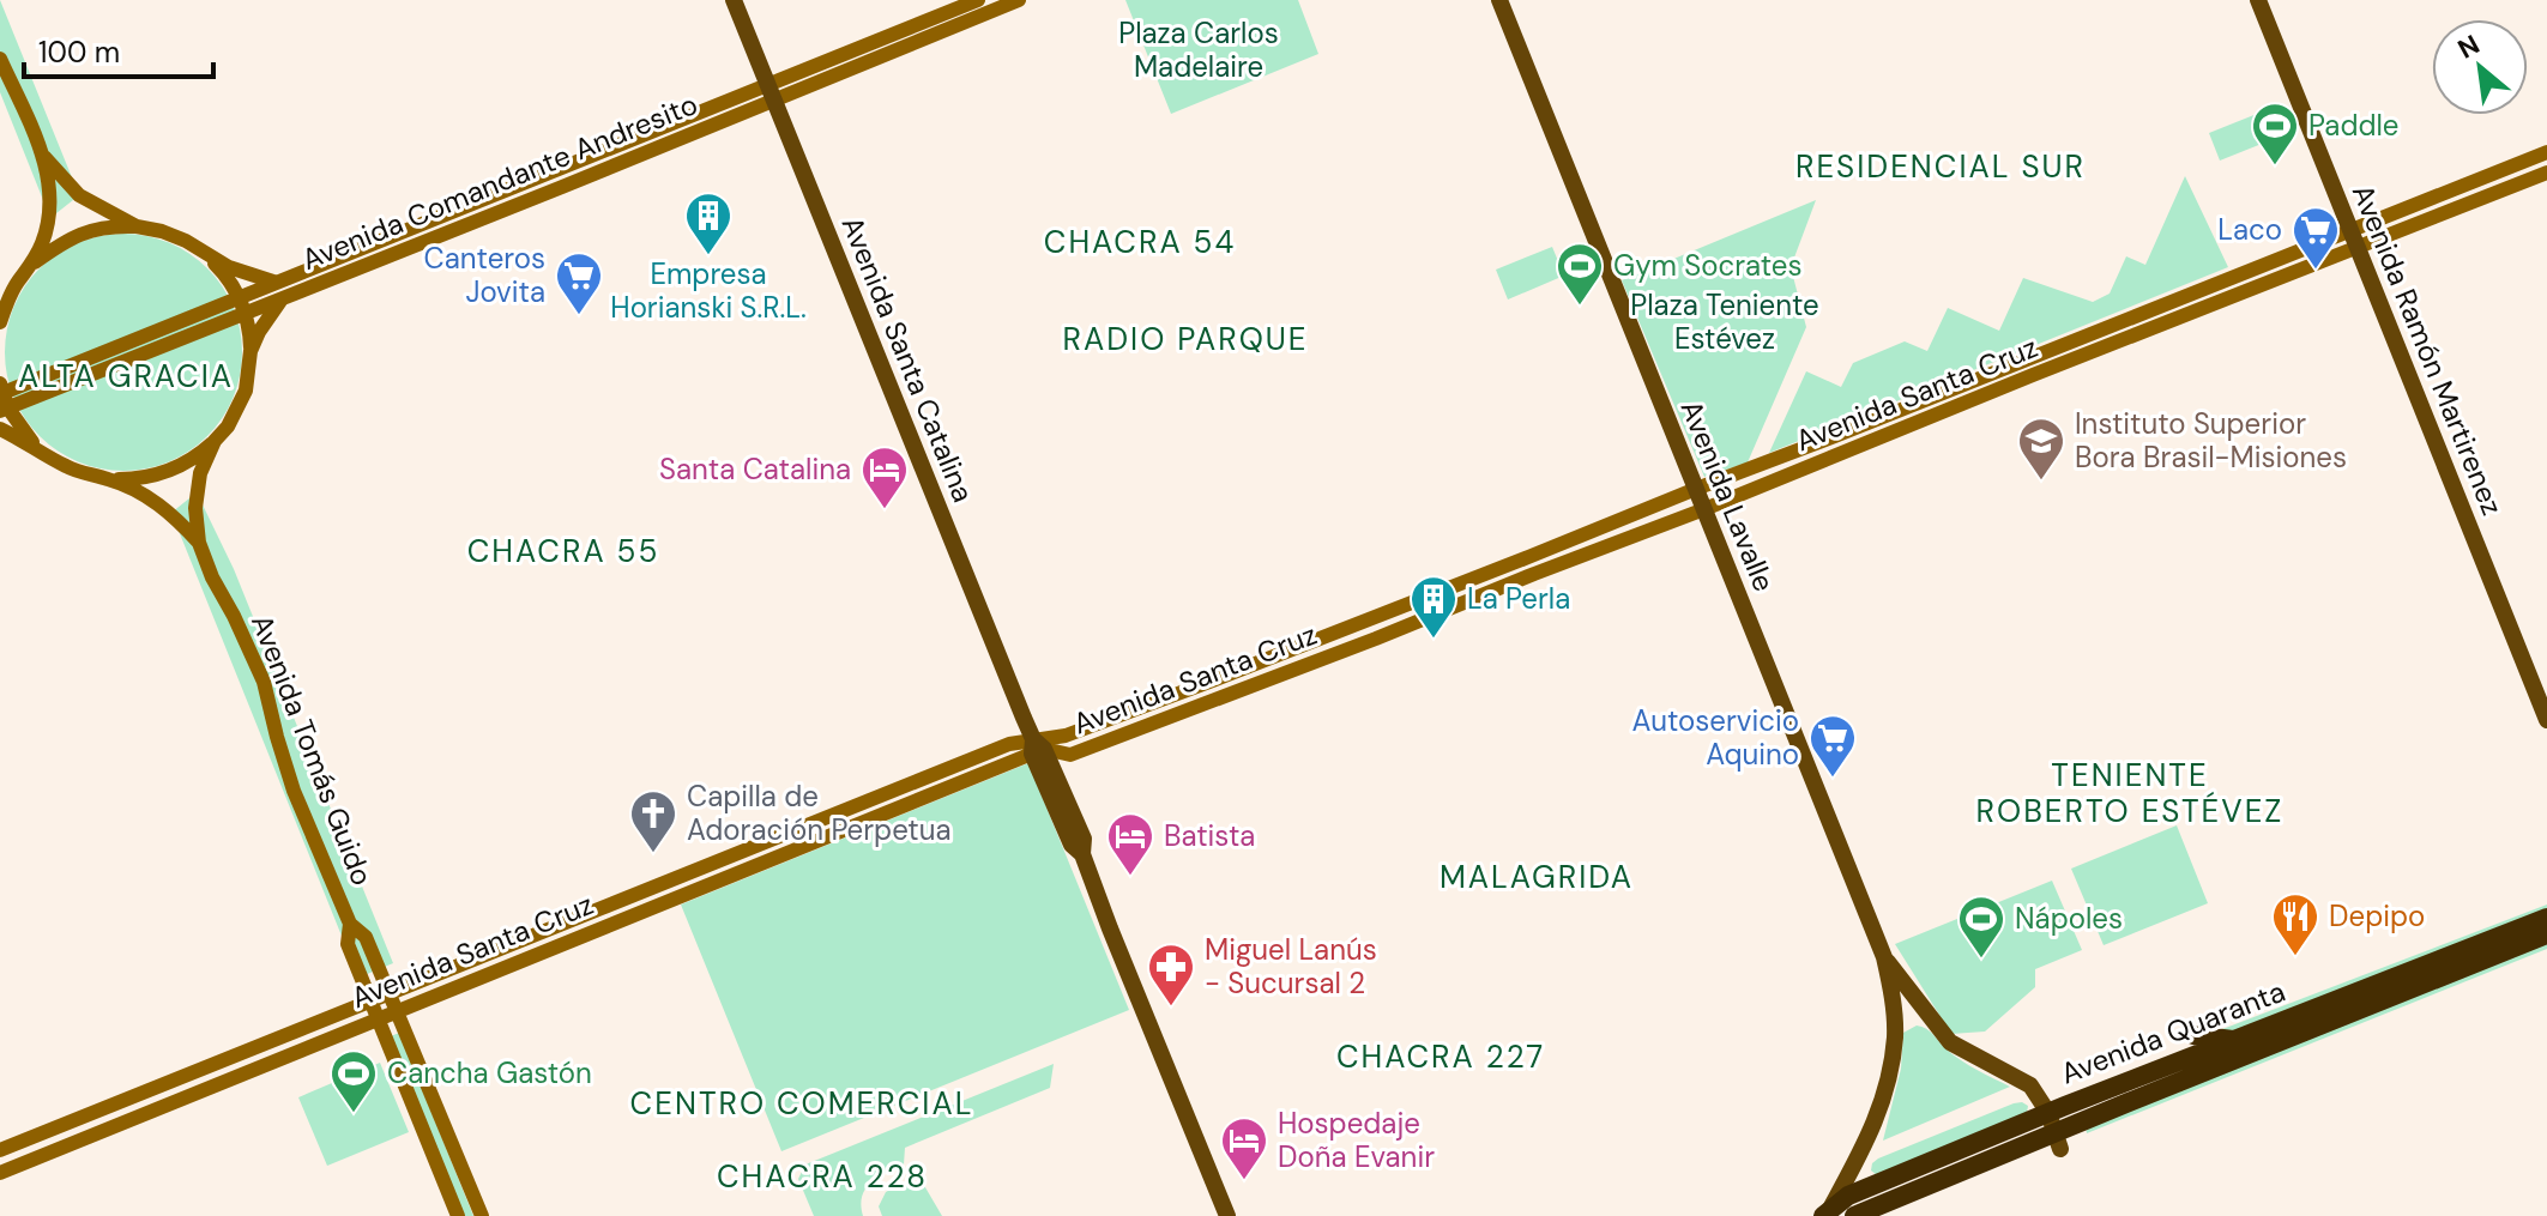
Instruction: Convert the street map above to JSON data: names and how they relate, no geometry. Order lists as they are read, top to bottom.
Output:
{
  "streets": {
    "highway": ["Avenida Quaranta"],
    "main road": [
      "Avenida Comandante Andresito",
      "Avenida Ramón Martirenez",
      "Avenida Santa Catalina",
      "Avenida Santa Cruz",
      "Avenida Lavalle",
      "Avenida Tomás Guido"
    ]
  },
  "crossings": [
    ["Avenida Comandante Andresito", "Avenida Santa Catalina"],
    ["Avenida Comandante Andresito", "Avenida Tomás Guido"],
    ["Avenida Ramón Martirenez", "Avenida Santa Cruz"],
    ["Avenida Santa Catalina", "Avenida Santa Cruz"],
    ["Avenida Santa Cruz", "Avenida Lavalle"],
    ["Avenida Santa Cruz", "Avenida Tomás Guido"],
    ["Avenida Lavalle", "Avenida Quaranta"]
  ],
  "districts": [
    "RESIDENCIAL SUR",
    "CHACRA 54",
    "RADIO PARQUE",
    "ALTA GRACIA",
    "CHACRA 55",
    "TENIENTE ROBERTO ESTÉVEZ",
    "MALAGRIDA",
    "CHACRA 227",
    "CENTRO COMERCIAL",
    "CHACRA 228"
  ],
  "parks": ["Plaza Carlos Madelaire", "Plaza Teniente Estévez"],
  "places": {
    "sports": [
      "Paddle",
      "Gym Socrates",
      "Nápoles",
      "Cancha Gastón"
    ],
    "building": ["Empresa Horianski S.R.L.", "La Perla"],
    "supermarket": ["Laco", "Canteros Jovita", "Autoservicio Aquino"],
    "school or university": ["Instituto Superior Bora Brasil-Misiones"],
    "hotel": ["Santa Catalina", "Batista", "Hospedaje Doña Evanir"],
    "church": ["Capilla de Adoración Perpetua"],
    "restaurant": ["Depipo"],
    "pharmacy": ["Miguel Lanús - Sucursal 2"]
  },
  "scale_bar": "100 m",
  "north": "top left"
}
